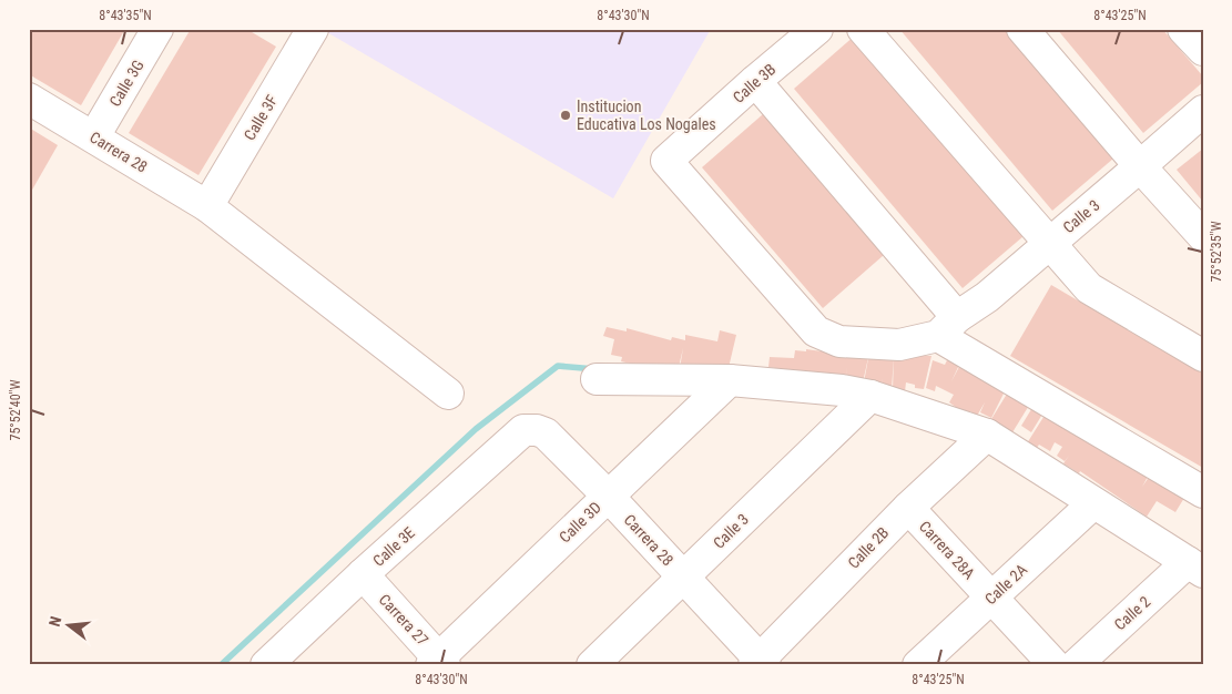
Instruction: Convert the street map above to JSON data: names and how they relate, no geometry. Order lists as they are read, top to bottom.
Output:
{
  "streets": {
    "street": [
      "Calle 3G",
      "Calle 3B",
      "Calle 3F",
      "Carrera 28",
      "Calle 3",
      "Calle 3D",
      "Calle 3E",
      "Calle 2B",
      "Carrera 28A",
      "Calle 2A",
      "Calle 2",
      "Carrera 27"
    ]
  },
  "crossings": [
    ["Calle 3G", "Carrera 28"],
    ["Calle 3B", "Calle 3"],
    ["Calle 3F", "Carrera 28"],
    ["Carrera 28", "Calle 3"],
    ["Carrera 28", "Calle 3D"],
    ["Carrera 28", "Calle 3E"],
    ["Carrera 28", "Calle 2B"],
    ["Calle 3D", "Carrera 27"],
    ["Calle 3E", "Carrera 27"],
    ["Calle 2B", "Carrera 28A"],
    ["Carrera 28A", "Calle 2A"]
  ],
  "places": ["Institucion Educativa Los Nogales"],
  "north": "left",
  "coordinates": [
    "8°43'35\"N",
    "8°43'30\"N",
    "8°43'25\"N",
    "75°52'35\"W",
    "75°52'40\"W"
  ]
}
